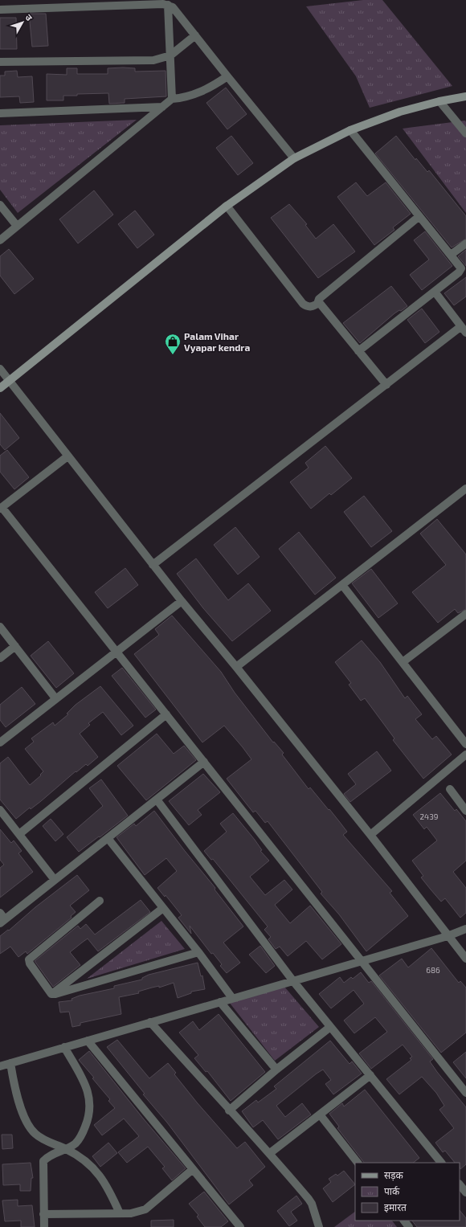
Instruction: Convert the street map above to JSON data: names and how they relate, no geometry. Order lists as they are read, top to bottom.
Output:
{
  "places": {
    "shop": ["Palam Vihar Vyapar kendra"]
  },
  "house_numbers": ["2439", "686"],
  "legend": ["सड़क", "पार्क", "इमारत"],
  "north": "top right"
}
